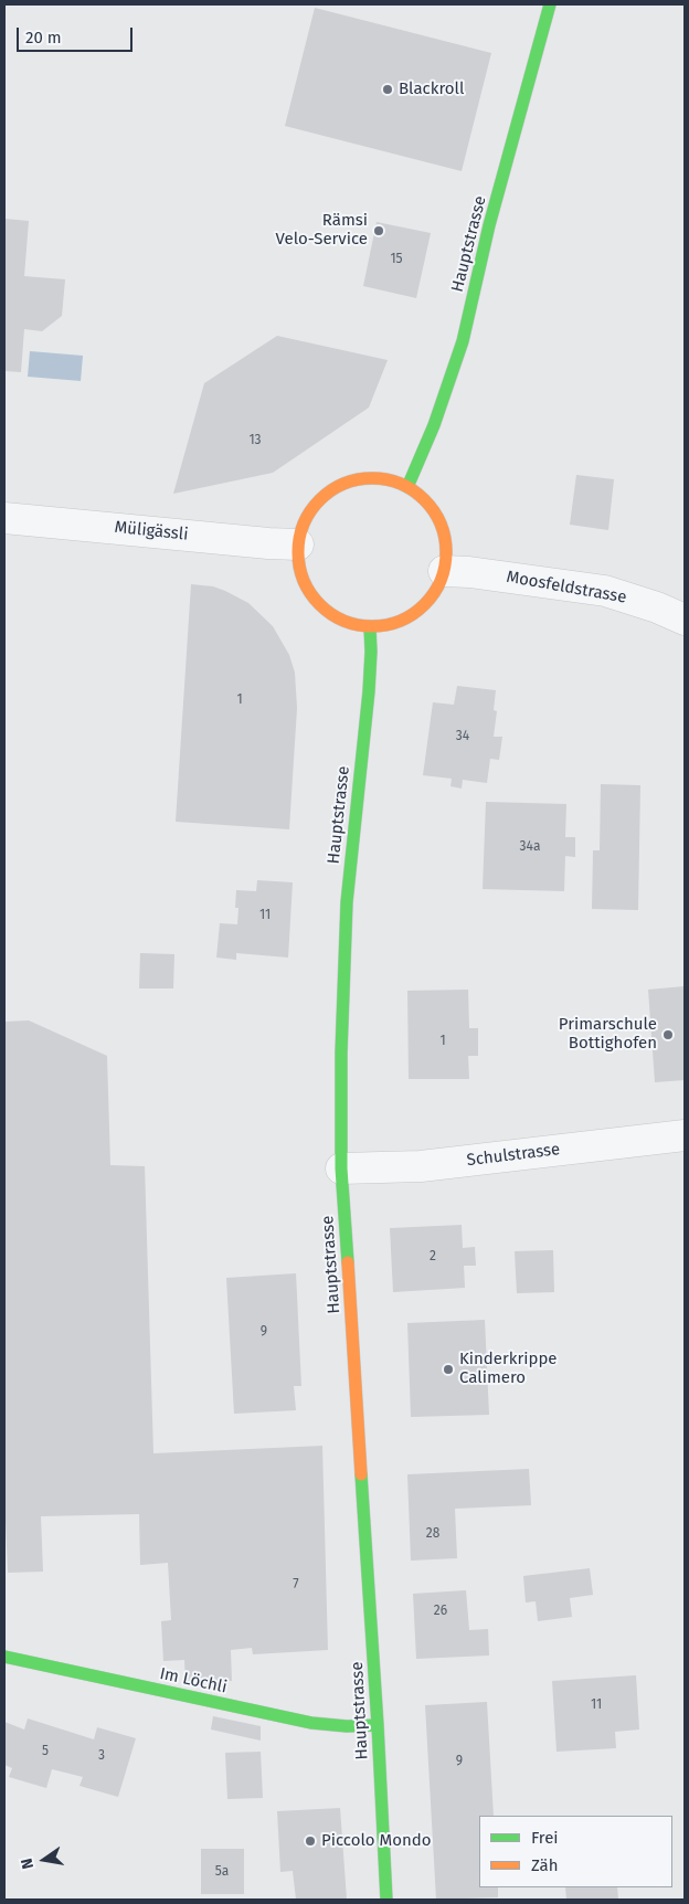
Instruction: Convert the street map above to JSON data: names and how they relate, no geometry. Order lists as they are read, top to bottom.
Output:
{
  "streets": {
    "main road": ["Hauptstrasse", "Im Löchli"],
    "street": ["Müligässli", "Moosfeldstrasse", "Schulstrasse"]
  },
  "crossings": [
    ["Hauptstrasse", "Müligässli"],
    ["Hauptstrasse", "Moosfeldstrasse"],
    ["Hauptstrasse", "Schulstrasse"],
    ["Hauptstrasse", "Im Löchli"],
    ["Müligässli", "Moosfeldstrasse"]
  ],
  "places": [
    "Blackroll",
    "Rämsi Velo-Service",
    "Primarschule Bottighofen",
    "Kinderkrippe Calimero",
    "Piccolo Mondo"
  ],
  "house_numbers": [
    "15",
    "13",
    "1",
    "34",
    "34a",
    "11",
    "1",
    "2",
    "9",
    "28",
    "7",
    "26",
    "11",
    "5",
    "3",
    "9",
    "5a"
  ],
  "legend": ["Frei", "Zäh"],
  "scale_bar": "20 m",
  "north": "left"
}
